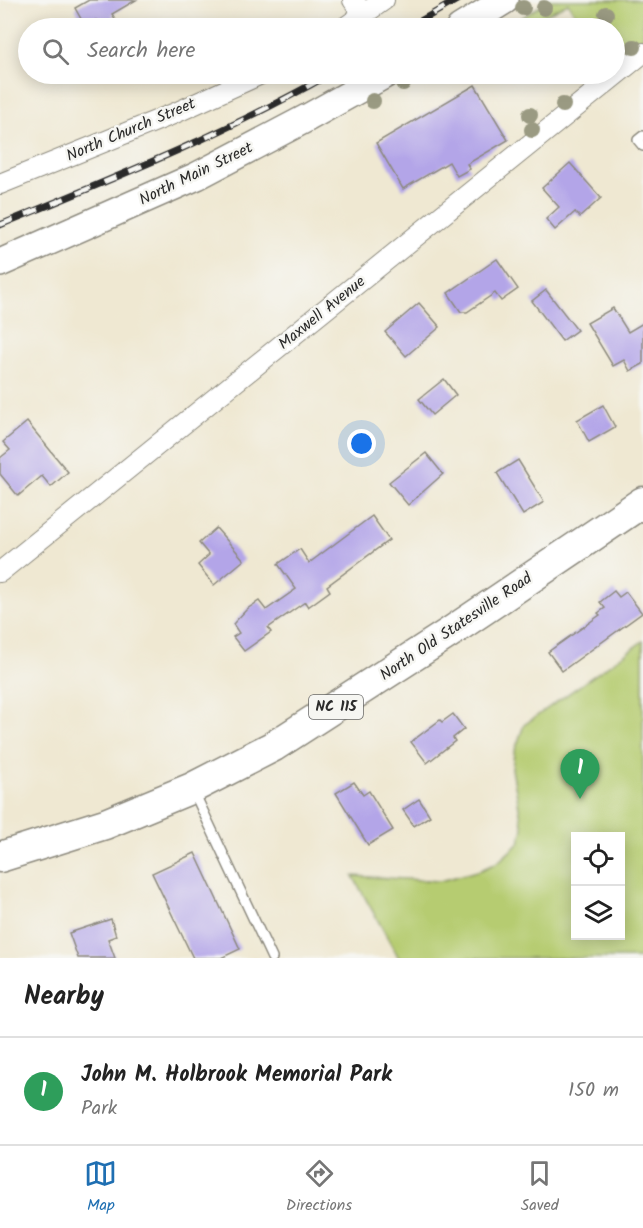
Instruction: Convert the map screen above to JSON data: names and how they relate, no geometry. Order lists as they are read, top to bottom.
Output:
{
  "streets": {
    "main road": ["North Old Statesville Road", "NC 115"],
    "street": ["North Church Street", "North Main Street", "Maxwell Avenue"]
  },
  "page": {
    "search": "Search here",
    "pins": "1",
    "heading": "Nearby",
    "list": [
      {
        "mark": "1",
        "name": "John M. Holbrook Memorial Park",
        "note": "Park",
        "value": "150 m"
      }
    ],
    "nav": ["Map", "Directions", "Saved"]
  }
}
